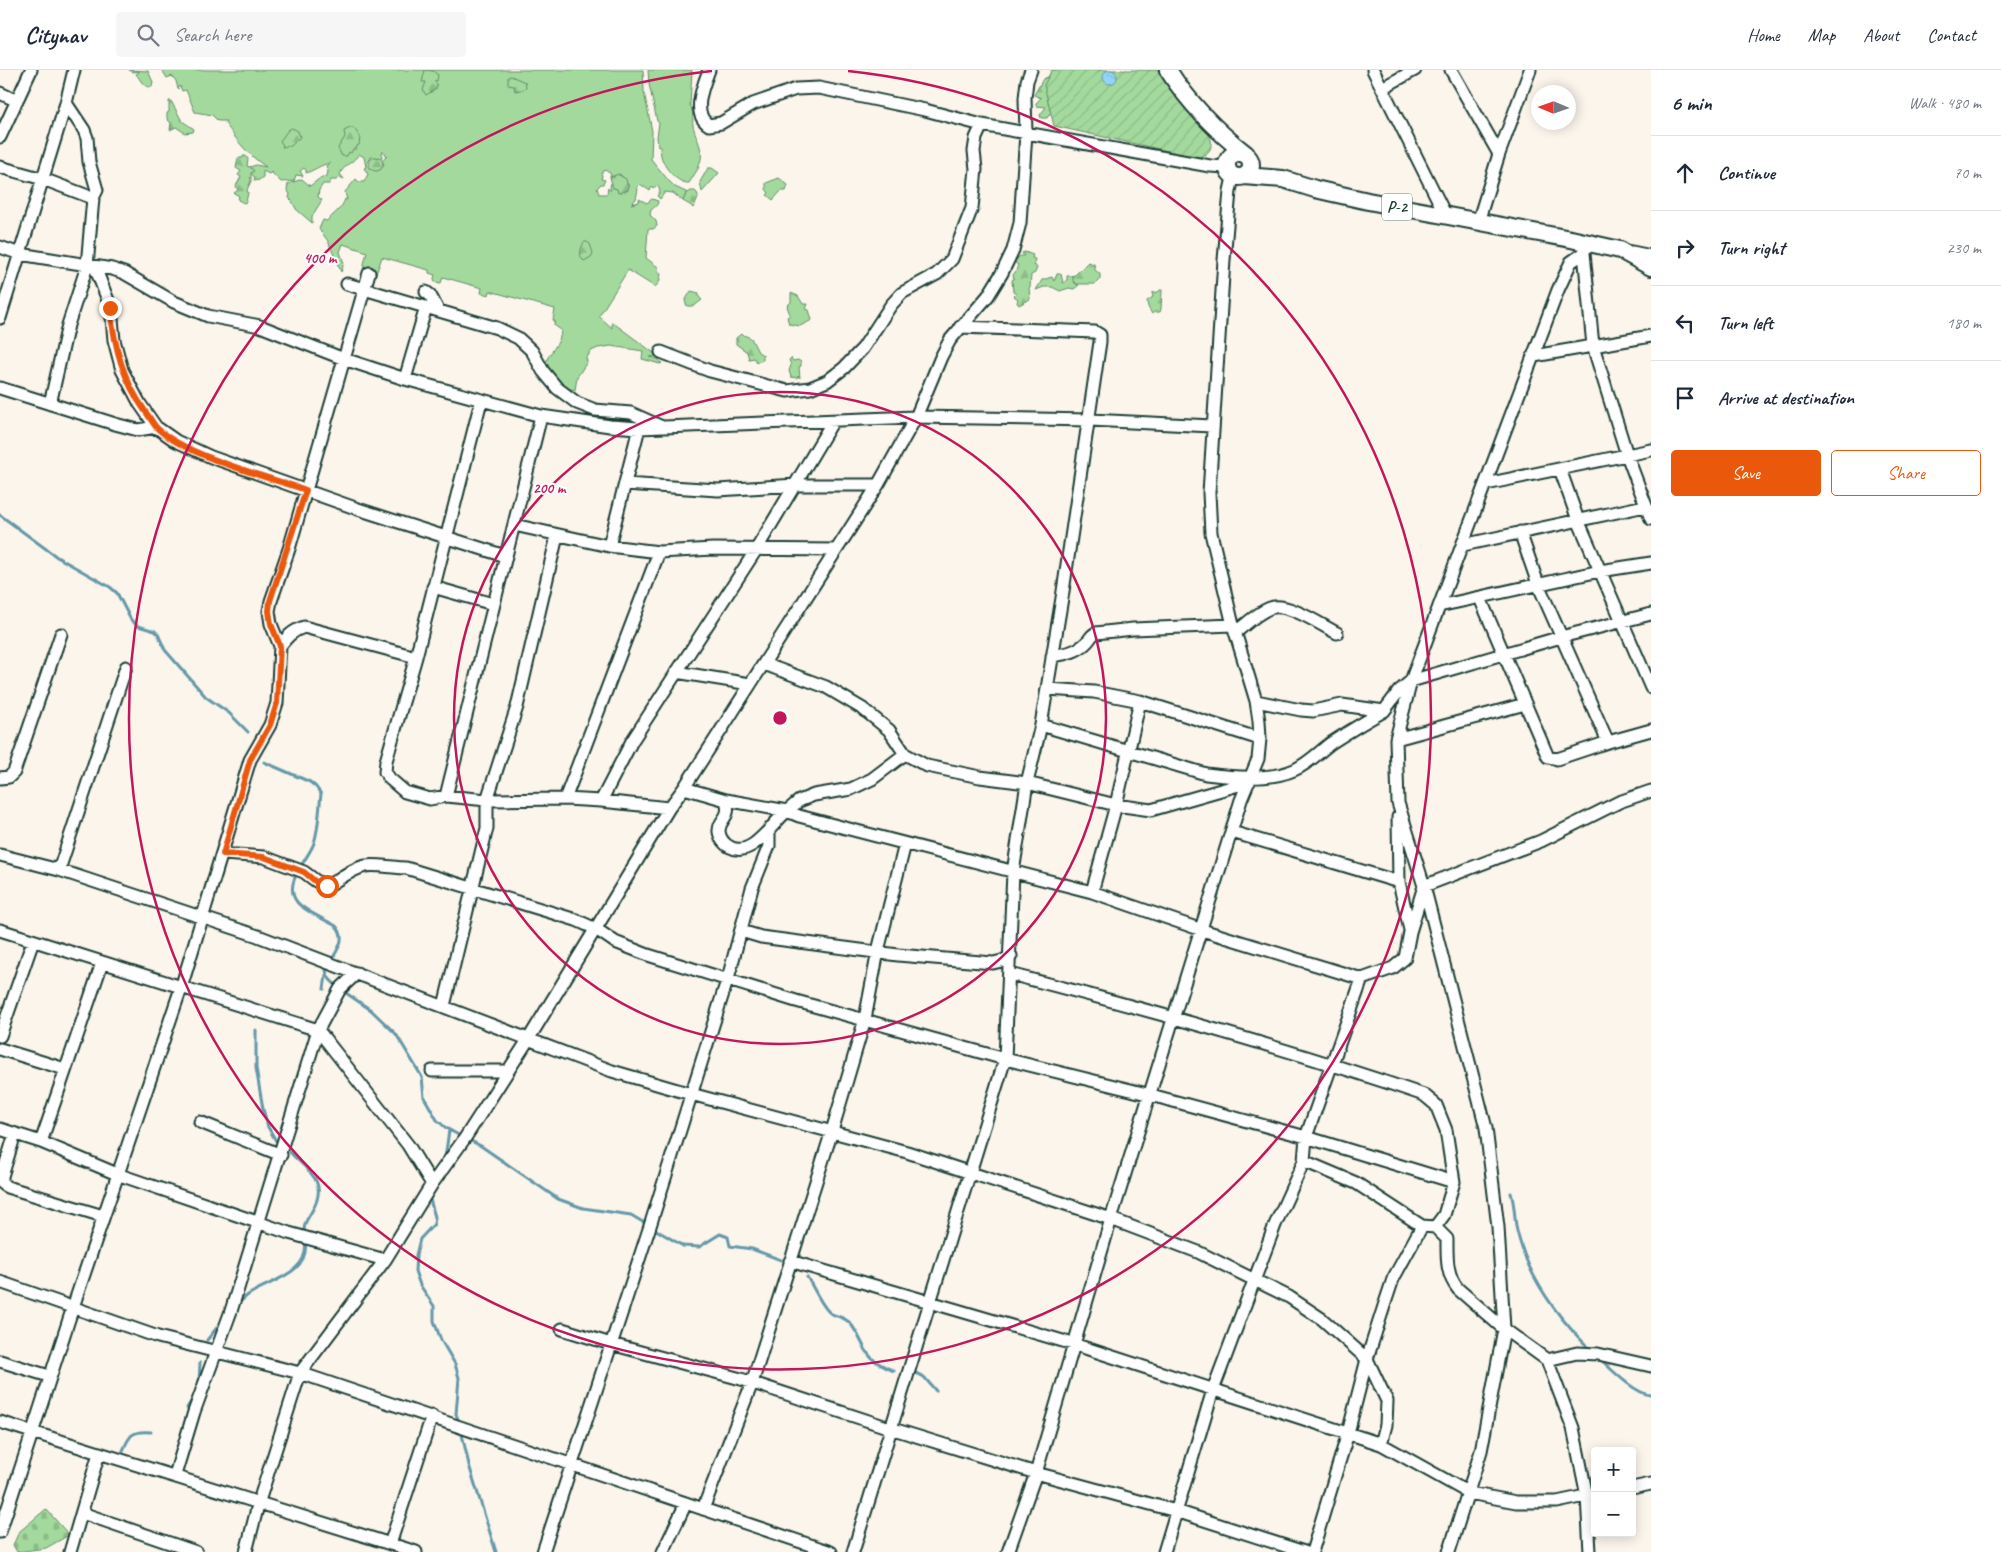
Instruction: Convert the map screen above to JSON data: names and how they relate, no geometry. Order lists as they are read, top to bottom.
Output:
{
  "streets": {
    "highway": ["P-2"]
  },
  "north": "left",
  "page": {
    "header": "Citynav",
    "search": "Search here",
    "nav": [
      "Home",
      "Map",
      "About",
      "Contact"
    ],
    "heading": ["6 min", "Walk · 480 m"],
    "list": [
      ["Continue", "70 m"],
      ["Turn right", "230 m"],
      ["Turn left", "180 m"],
      "Arrive at destination"
    ],
    "buttons": ["Save", "Share"],
    "map_buttons": ["+", "−"]
  },
  "rings": ["400 m", "200 m"]
}
